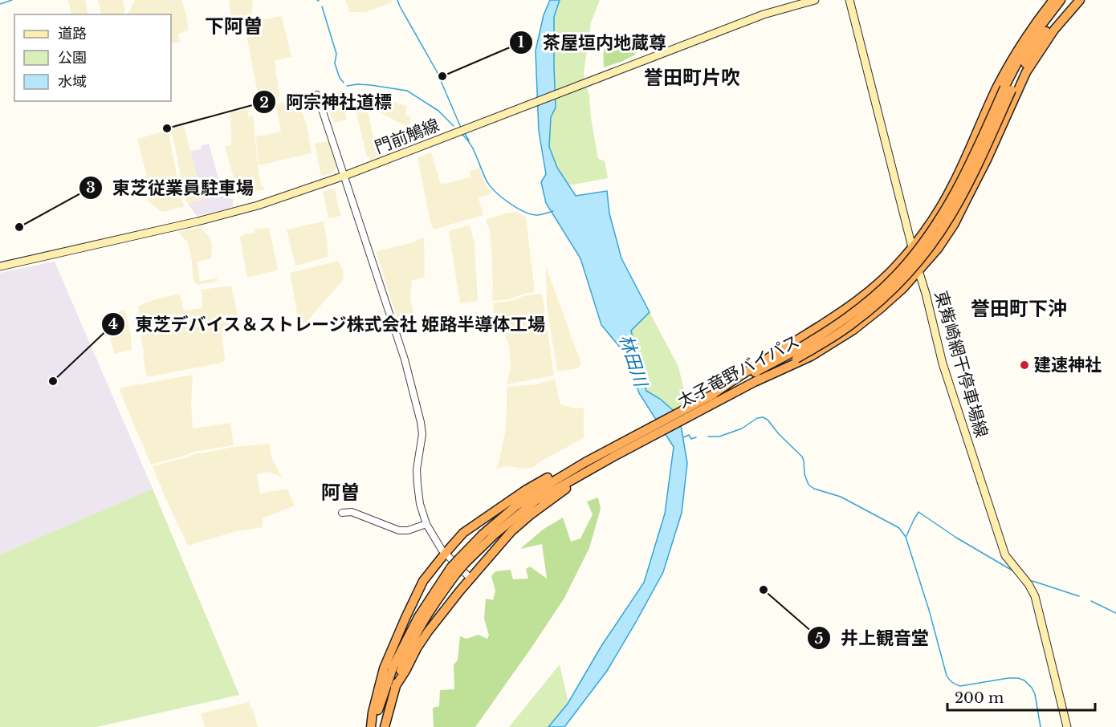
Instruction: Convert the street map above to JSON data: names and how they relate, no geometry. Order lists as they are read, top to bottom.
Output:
{
  "streets": {
    "highway": ["太子竜野バイパス"],
    "main road": ["門前鵤線", "東觜崎網干停車場線"]
  },
  "districts": [
    "下阿曽",
    "誉田町片吹",
    "誉田町下沖",
    "阿曽"
  ],
  "water": ["林田川"],
  "places": [
    "茶屋垣内地蔵尊",
    "阿宗神社道標",
    "東芝従業員駐車場",
    "建速神社",
    "東芝デバイス＆ストレージ株式会社 姫路半導体工場",
    "井上観音堂"
  ],
  "legend": ["道路", "公園", "水域"],
  "scale_bar": "200 m"
}
